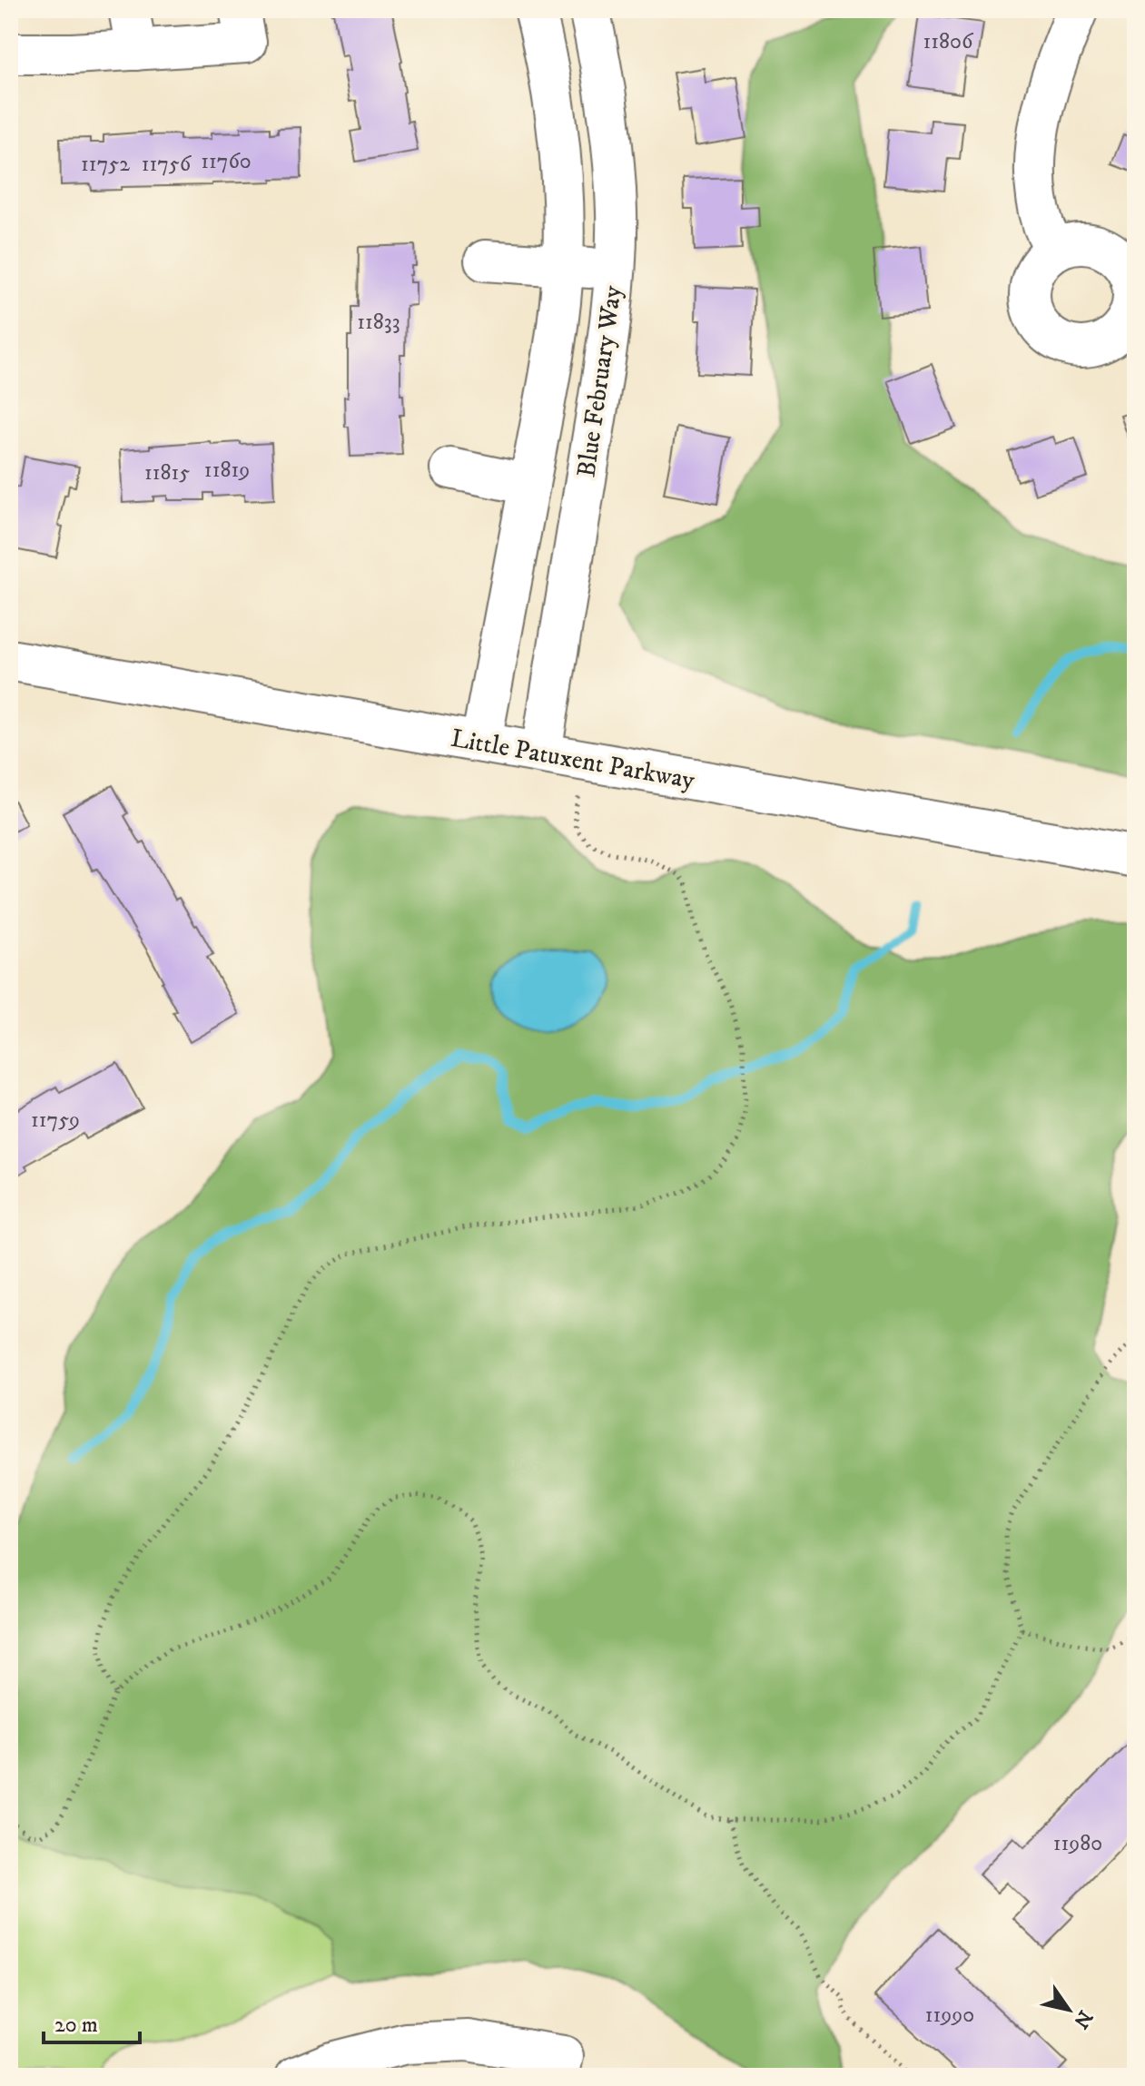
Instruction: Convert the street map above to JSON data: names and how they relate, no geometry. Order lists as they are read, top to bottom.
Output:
{
  "streets": {
    "street": ["Blue February Way", "Little Patuxent Parkway"]
  },
  "crossings": [
    ["Blue February Way", "Little Patuxent Parkway"]
  ],
  "house_numbers": [
    "11806",
    "11760",
    "11752",
    "11756",
    "11833",
    "11819",
    "11815",
    "11759",
    "11980",
    "11990"
  ],
  "scale_bar": "20 m",
  "north": "bottom right"
}
